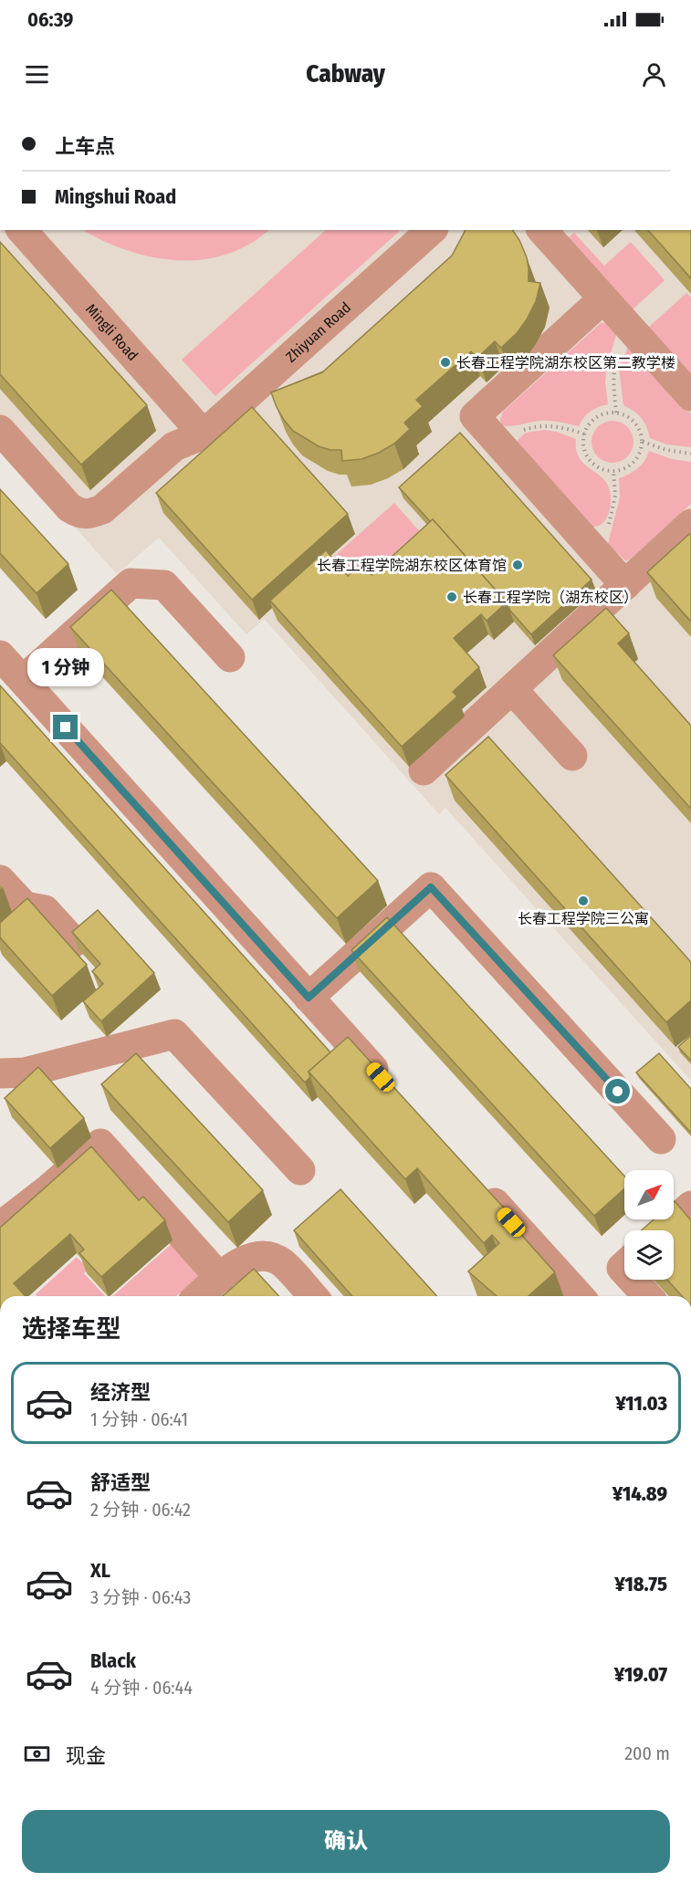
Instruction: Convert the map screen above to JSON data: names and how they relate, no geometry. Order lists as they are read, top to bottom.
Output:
{
  "streets": {
    "street": ["Mingli Road", "Zhiyuan Road"]
  },
  "crossings": [
    ["Mingli Road", "Zhiyuan Road"]
  ],
  "places": [
    "长春工程学院湖东校区第二教学楼",
    "长春工程学院湖东校区体育馆",
    "长春工程学院（湖东校区）",
    "长春工程学院三公寓"
  ],
  "north": "top right",
  "page": {
    "status": "06:39",
    "header": "Cabway",
    "banner": ["上车点", "Mingshui Road"],
    "bubble": "1 分钟",
    "heading": "选择车型",
    "list": [
      {
        "name": "经济型",
        "note": "1 分钟 · 06:41",
        "value": "¥11.03"
      },
      {
        "name": "舒适型",
        "note": "2 分钟 · 06:42",
        "value": "¥14.89"
      },
      {
        "name": "XL",
        "note": "3 分钟 · 06:43",
        "value": "¥18.75"
      },
      {
        "name": "Black",
        "note": "4 分钟 · 06:44",
        "value": "¥19.07"
      }
    ],
    "pay": ["现金", "200 m"],
    "buttons": "确认"
  }
}
